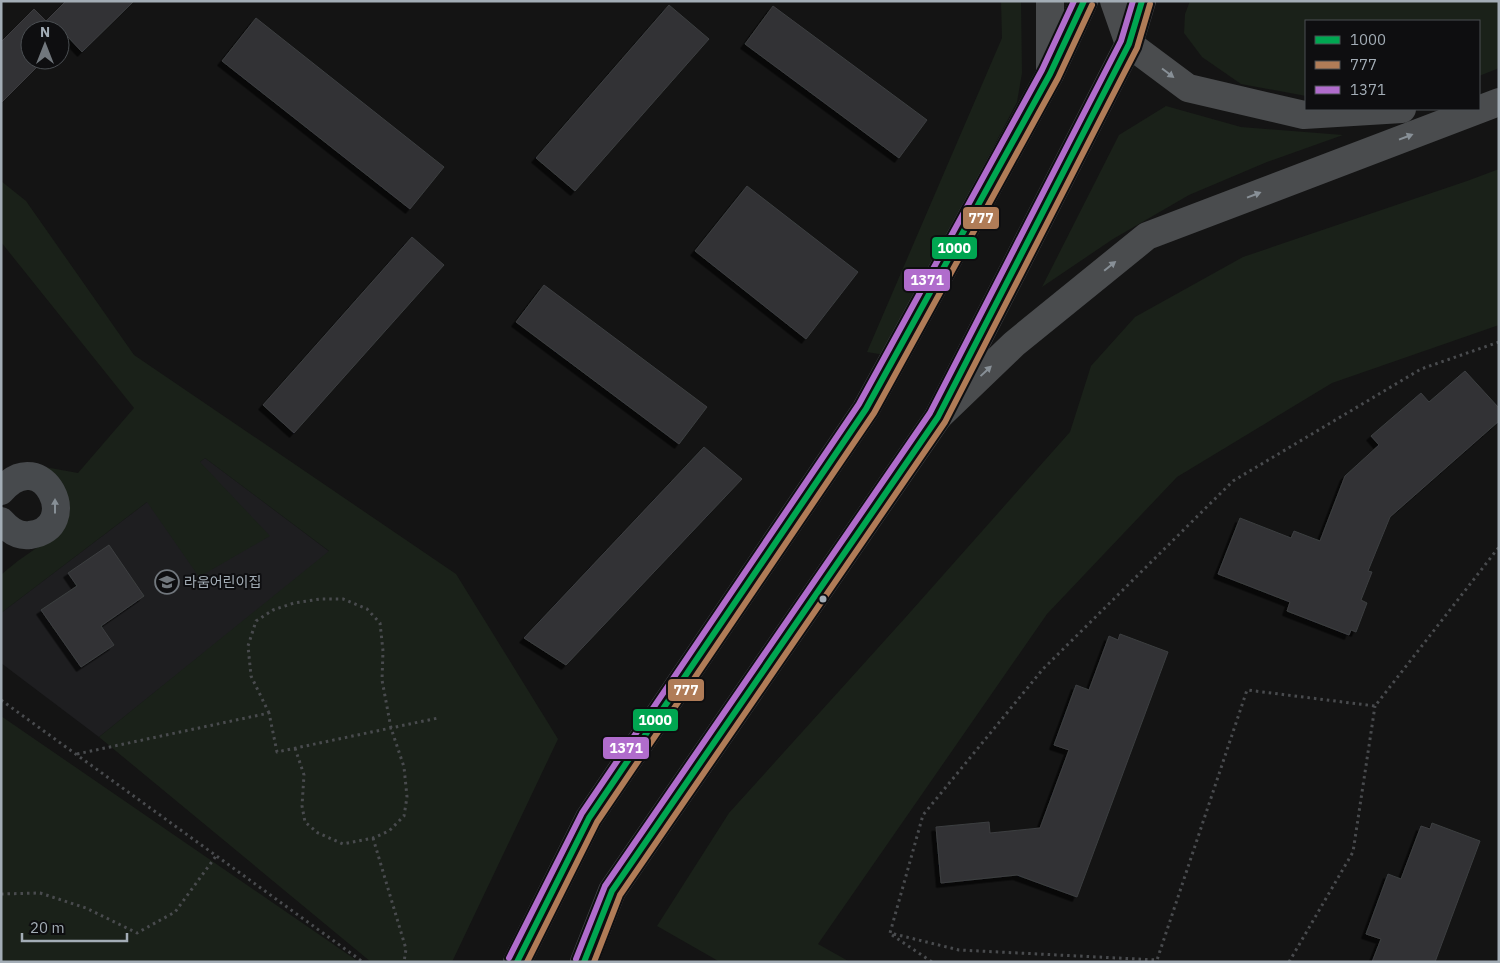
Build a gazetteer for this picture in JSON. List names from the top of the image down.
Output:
{
  "places": {
    "school or university": ["라움어린이집"]
  },
  "lines": ["transit line 1000", "transit line 1371", "transit line 777"],
  "legend": ["1000", "777", "1371"],
  "scale_bar": "20 m",
  "north": "top"
}
